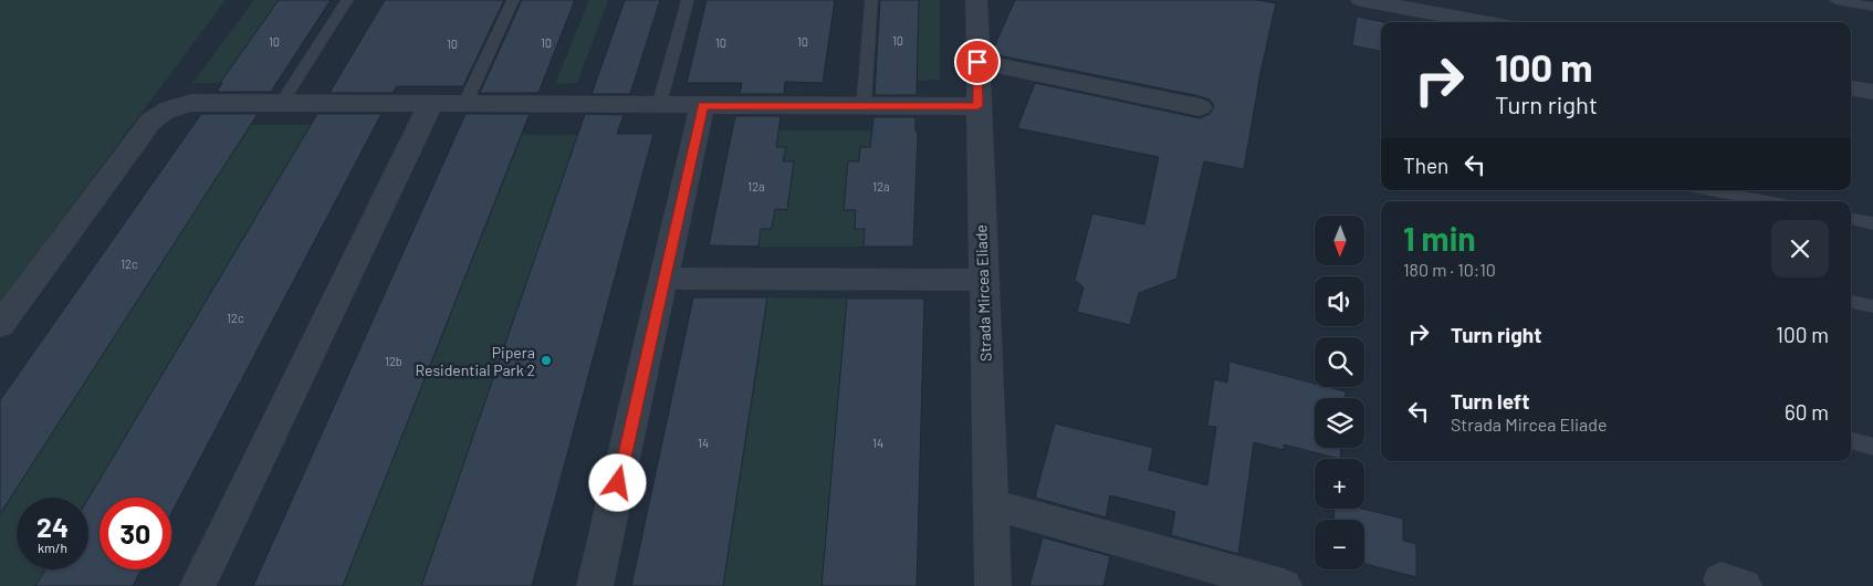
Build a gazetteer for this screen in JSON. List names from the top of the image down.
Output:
{
  "streets": {
    "street": ["Strada Mircea Eliade"]
  },
  "places": ["Pipera Residential Park 2"],
  "house_numbers": [
    "10",
    "10",
    "10",
    "10",
    "10",
    "10",
    "12a",
    "12a",
    "12c",
    "12c",
    "12b",
    "14",
    "14"
  ],
  "north": "bottom",
  "page": {
    "turn": ["100 m", "Turn right"],
    "then": "Then",
    "heading": ["1 min", "180 m · 10:10"],
    "map_buttons": ["+", "−"],
    "list": [
      {
        "name": "Turn right",
        "value": "100 m"
      },
      {
        "name": "Turn left",
        "note": "Strada Mircea Eliade",
        "value": "60 m"
      }
    ],
    "speed": "24 km/h",
    "limit": "30"
  }
}
